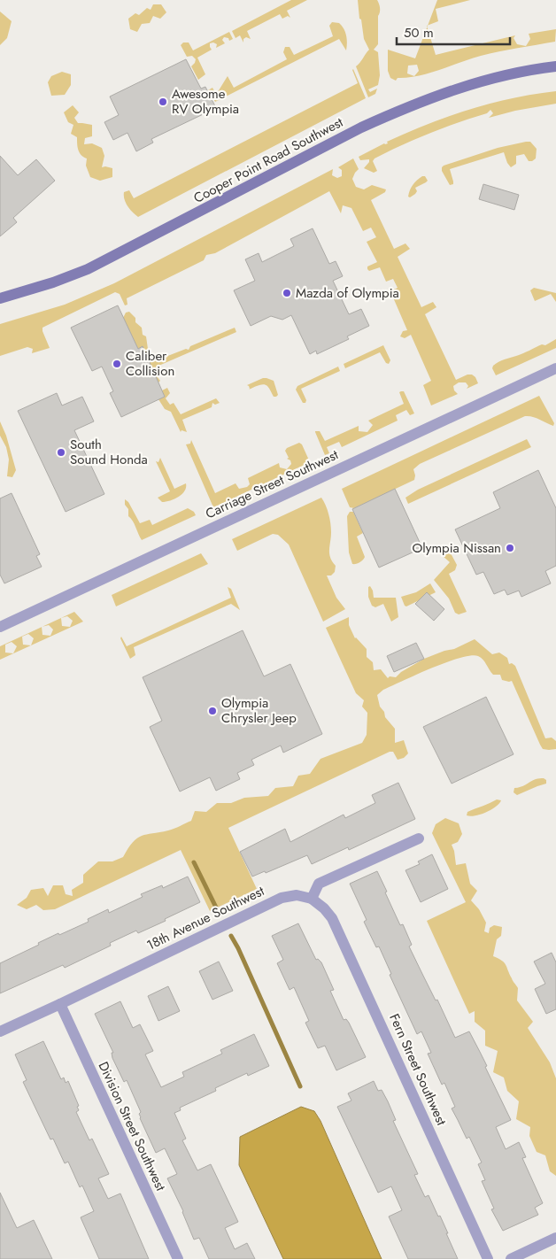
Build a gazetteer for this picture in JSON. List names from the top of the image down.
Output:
{
  "streets": {
    "main road": ["Cooper Point Road Southwest"],
    "street": [
      "Carriage Street Southwest",
      "18th Avenue Southwest",
      "Fern Street Southwest",
      "Division Street Southwest"
    ]
  },
  "crossings": [
    ["18th Avenue Southwest", "Fern Street Southwest"],
    ["18th Avenue Southwest", "Division Street Southwest"]
  ],
  "places": [
    "Awesome RV Olympia",
    "Mazda of Olympia",
    "Caliber Collision",
    "South Sound Honda",
    "Olympia Nissan",
    "Olympia Chrysler Jeep"
  ],
  "scale_bar": "50 m"
}
